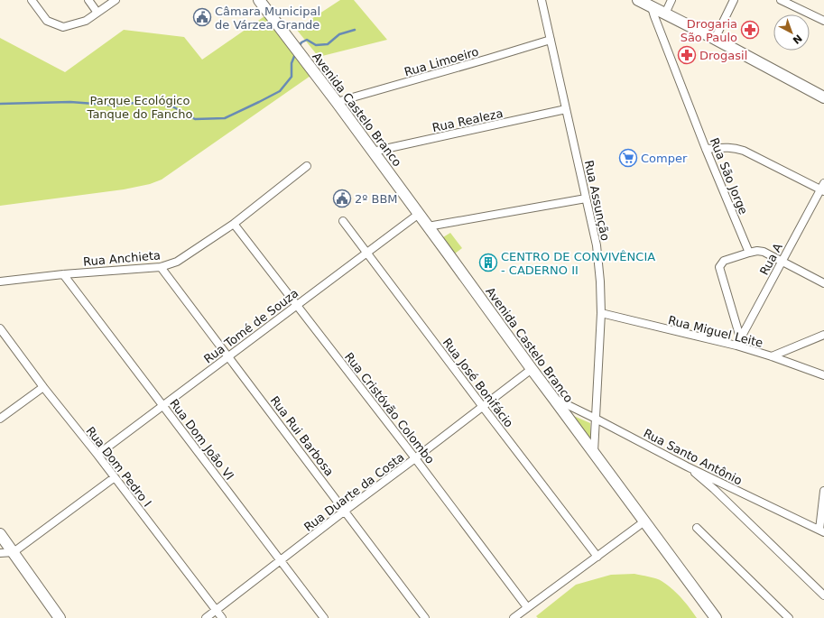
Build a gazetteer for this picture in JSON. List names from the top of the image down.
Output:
{
  "streets": {
    "street": [
      "Rua Limoeiro",
      "Avenida Castelo Branco",
      "Rua Realeza",
      "Rua São Jorge",
      "Rua Assunção",
      "Rua Anchieta",
      "Rua A",
      "Rua Tomé de Souza",
      "Rua Miguel Leite",
      "Rua José Bonifácio",
      "Rua Cristóvão Colombo",
      "Rua Rui Barbosa",
      "Rua Dom João VI",
      "Rua Santo Antônio",
      "Rua Dom Pedro I",
      "Rua Duarte da Costa"
    ]
  },
  "crossings": [
    ["Rua Limoeiro", "Avenida Castelo Branco"],
    ["Rua Limoeiro", "Rua Assunção"],
    ["Avenida Castelo Branco", "Rua Realeza"],
    ["Avenida Castelo Branco", "Rua Assunção"],
    ["Avenida Castelo Branco", "Rua Tomé de Souza"],
    ["Avenida Castelo Branco", "Rua Santo Antônio"],
    ["Avenida Castelo Branco", "Rua Duarte da Costa"],
    ["Rua Realeza", "Rua Assunção"],
    ["Rua Assunção", "Rua Miguel Leite"],
    ["Rua Assunção", "Rua Santo Antônio"],
    ["Rua Anchieta", "Rua Cristóvão Colombo"],
    ["Rua Anchieta", "Rua Rui Barbosa"],
    ["Rua Anchieta", "Rua Dom João VI"],
    ["Rua A", "Rua Miguel Leite"],
    ["Rua Tomé de Souza", "Rua José Bonifácio"],
    ["Rua Tomé de Souza", "Rua Cristóvão Colombo"],
    ["Rua Tomé de Souza", "Rua Rui Barbosa"],
    ["Rua Tomé de Souza", "Rua Dom João VI"],
    ["Rua Tomé de Souza", "Rua Dom Pedro I"],
    ["Rua José Bonifácio", "Rua Duarte da Costa"],
    ["Rua Cristóvão Colombo", "Rua Duarte da Costa"],
    ["Rua Rui Barbosa", "Rua Duarte da Costa"],
    ["Rua Dom João VI", "Rua Duarte da Costa"],
    ["Rua Dom Pedro I", "Rua Duarte da Costa"]
  ],
  "parks": ["Parque Ecológico Tanque do Fancho"],
  "places": {
    "public building": ["Câmara Municipal de Várzea Grande", "2º BBM"],
    "pharmacy": ["Drogaria São Paulo", "Drogasil"],
    "supermarket": ["Comper"],
    "building": ["CENTRO DE CONVIVÊNCIA - CADERNO II"]
  },
  "north": "bottom right"
}
